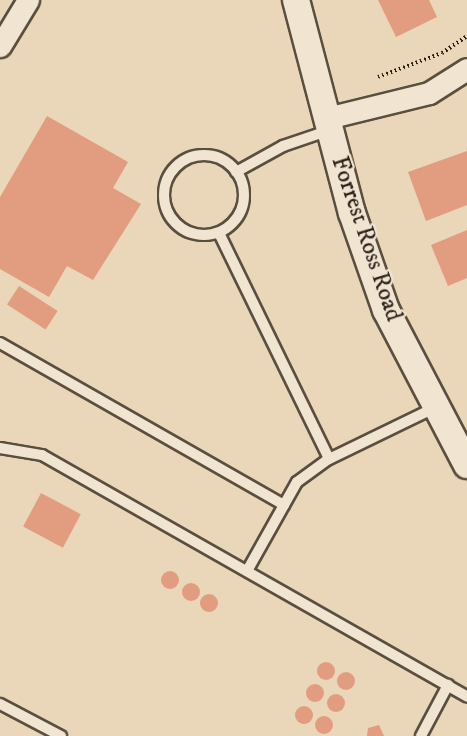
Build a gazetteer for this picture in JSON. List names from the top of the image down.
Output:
{
  "streets": {
    "street": ["Forrest Ross Road"]
  }
}
